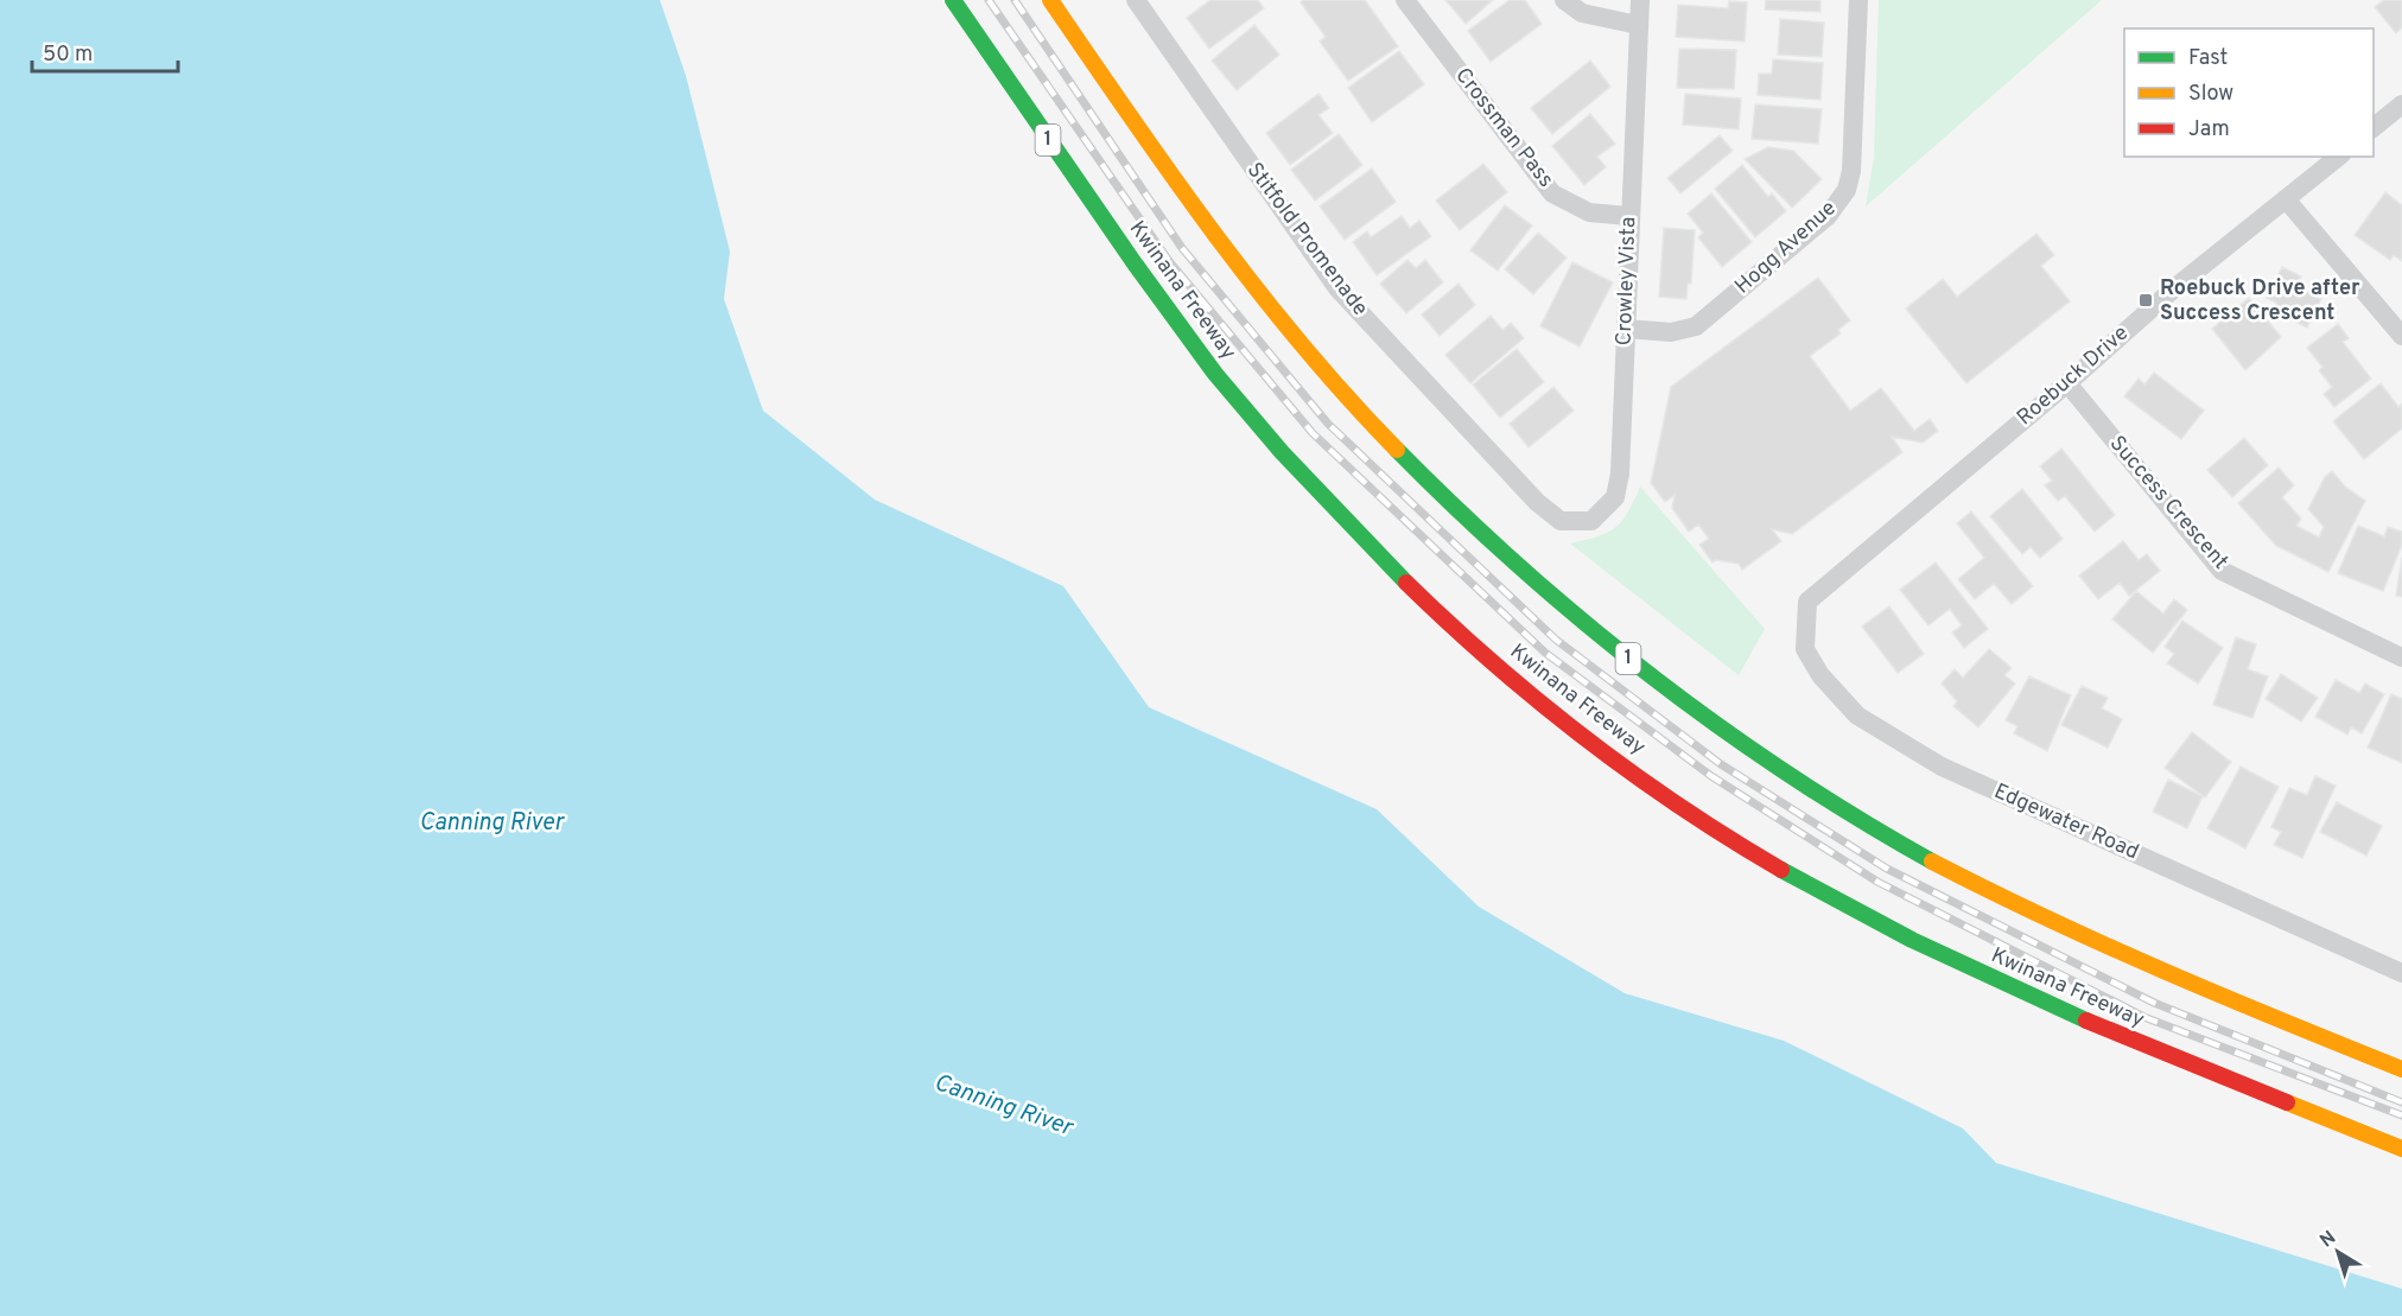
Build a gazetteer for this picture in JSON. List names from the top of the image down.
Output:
{
  "streets": {
    "highway": ["1", "Kwinana Freeway"],
    "street": [
      "Crossman Pass",
      "Stitfold Promenade",
      "Hogg Avenue",
      "Crowley Vista",
      "Roebuck Drive",
      "Success Crescent",
      "Edgewater Road"
    ]
  },
  "crossings": [
    ["Crossman Pass", "Crowley Vista"],
    ["Stitfold Promenade", "Crowley Vista"],
    ["Hogg Avenue", "Crowley Vista"],
    ["Roebuck Drive", "Success Crescent"],
    ["Roebuck Drive", "Edgewater Road"]
  ],
  "water": ["Canning River"],
  "places": {
    "transit": ["Roebuck Drive after Success Crescent"]
  },
  "legend": ["Fast", "Slow", "Jam"],
  "scale_bar": "50 m",
  "north": "top left"
}
